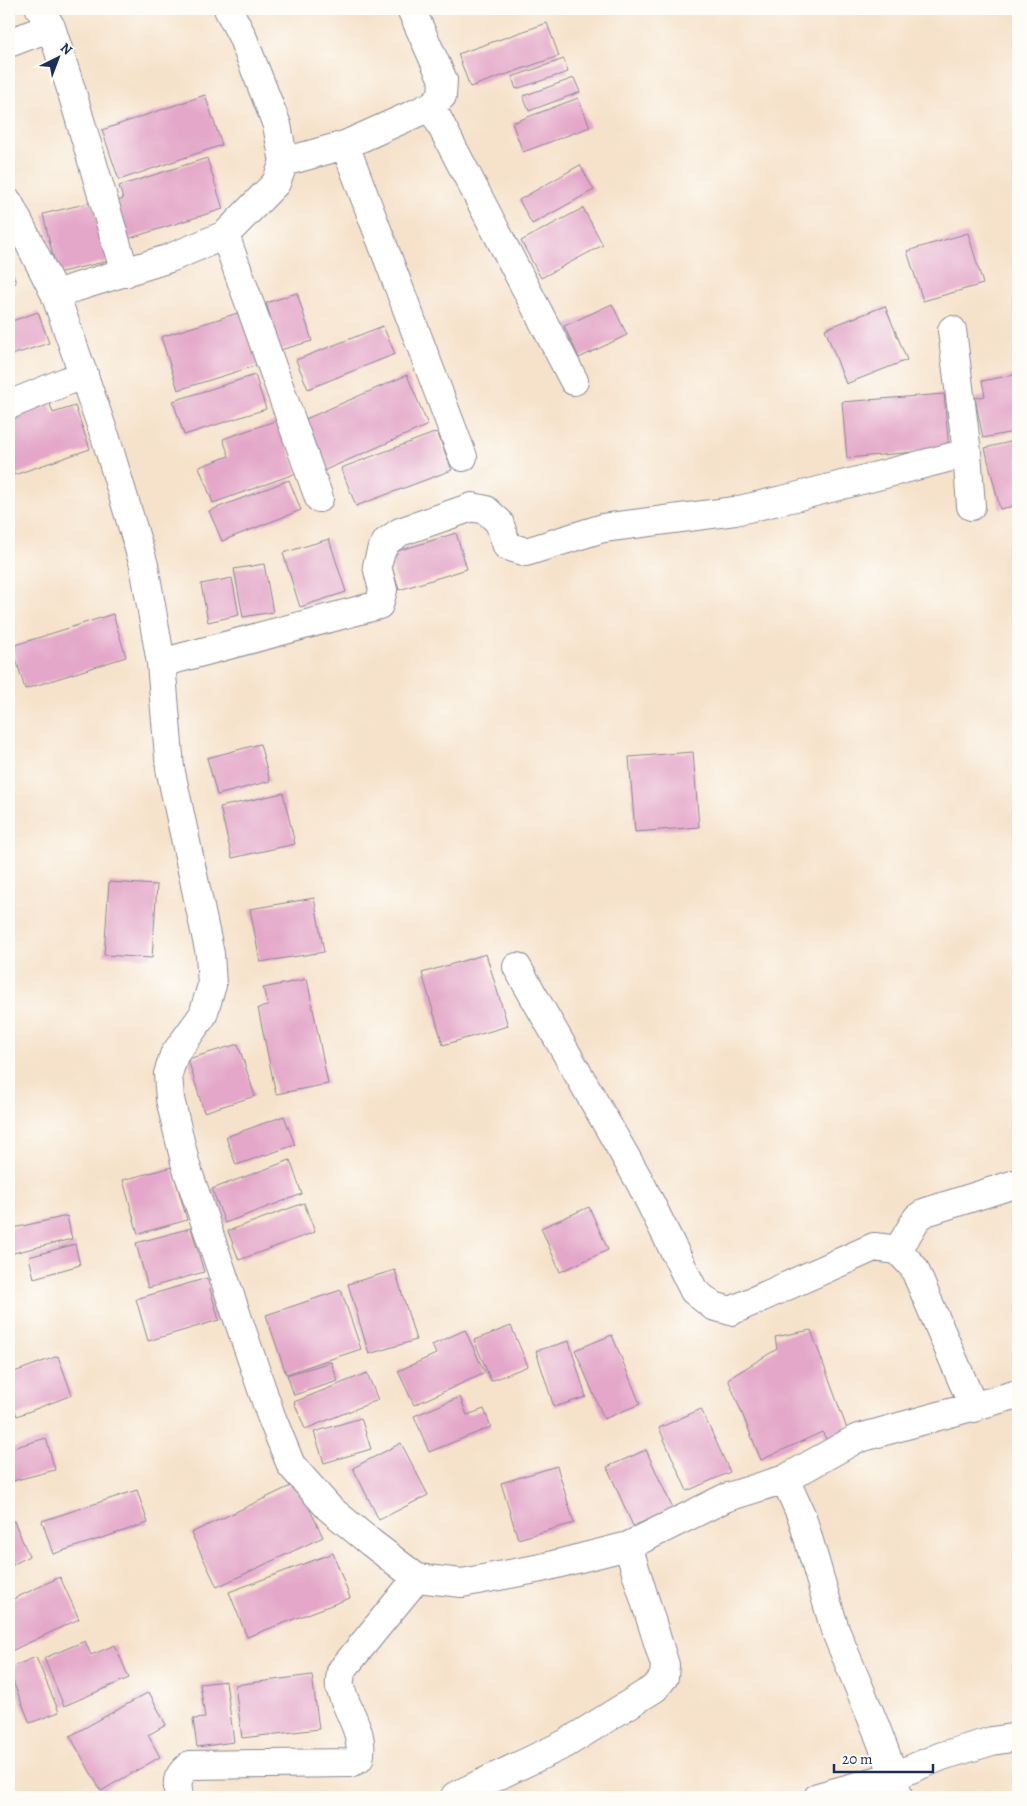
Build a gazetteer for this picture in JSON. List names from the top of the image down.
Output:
{
  "scale_bar": "20 m",
  "north": "top right"
}
